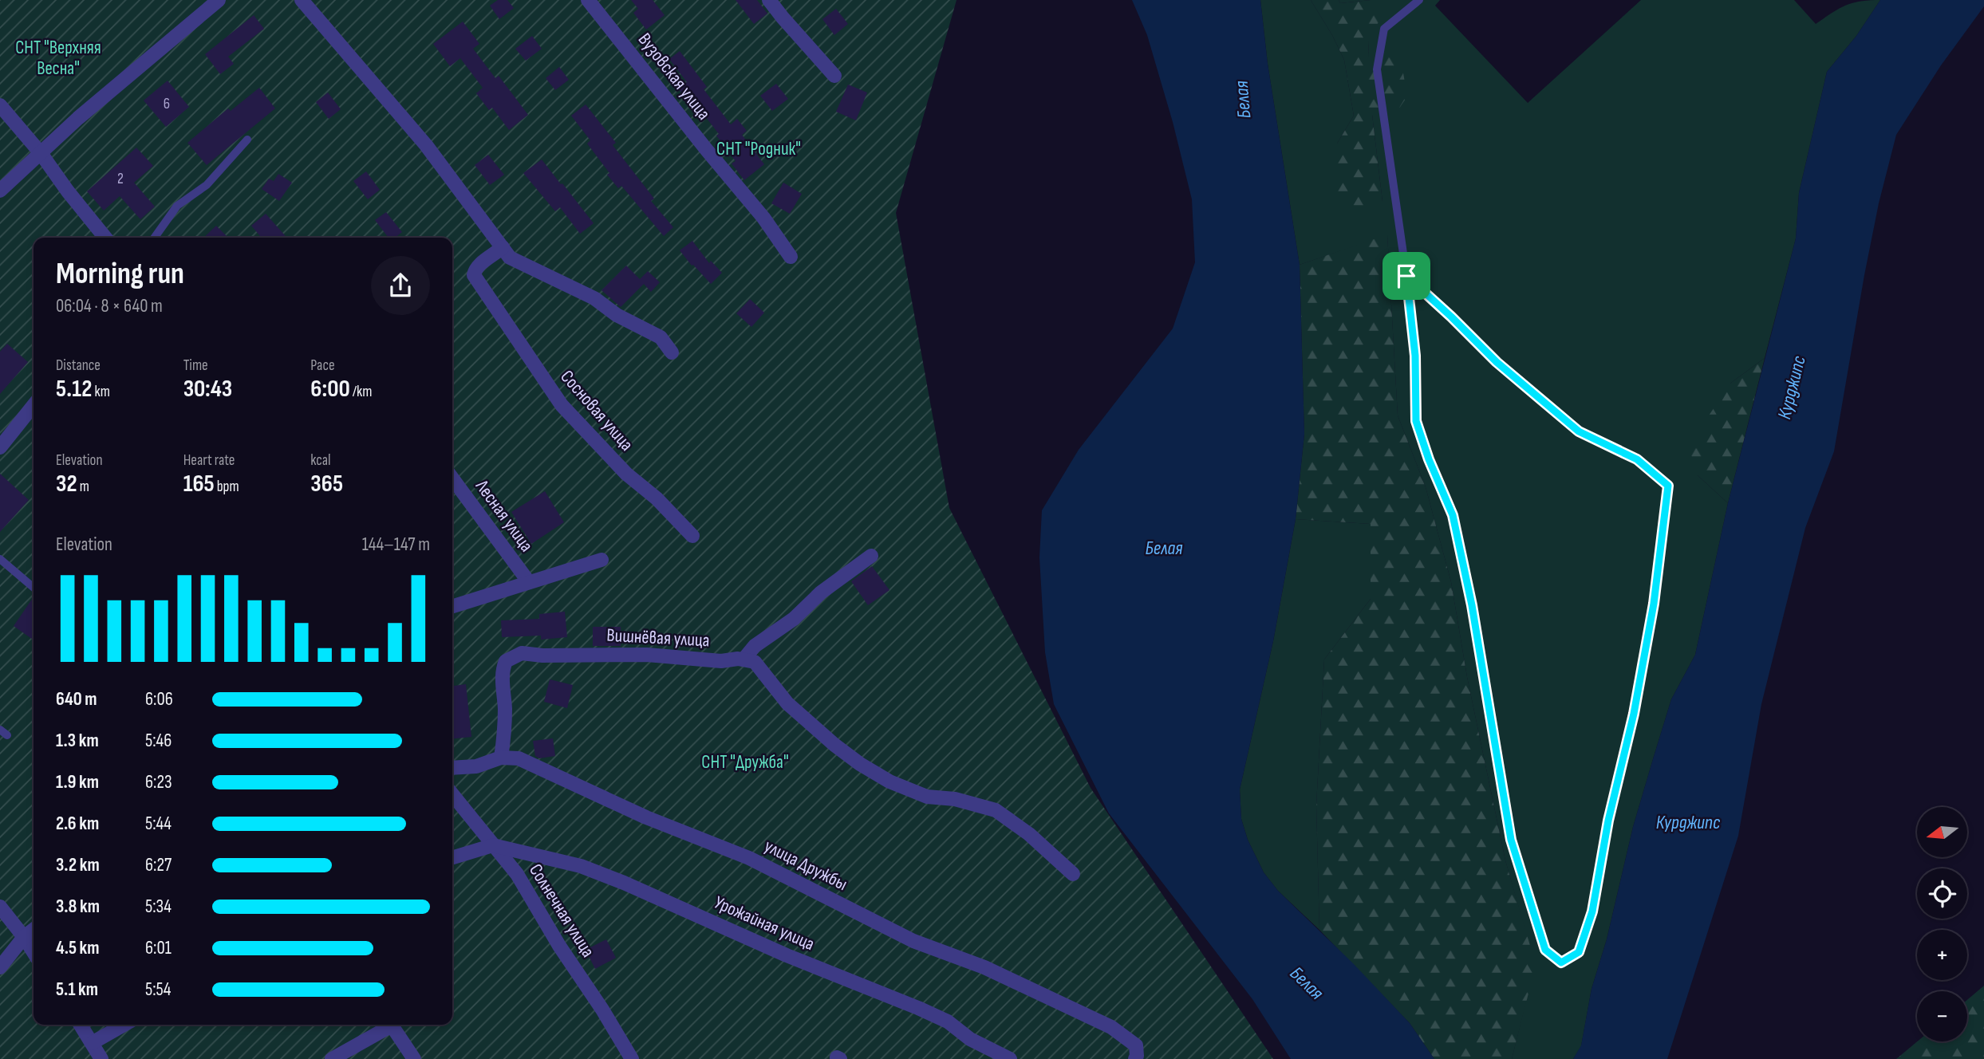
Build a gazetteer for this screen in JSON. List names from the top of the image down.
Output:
{
  "streets": {
    "street": [
      "Вузовская улица",
      "Сосновая улица",
      "Лесная улица",
      "Вишнёвая улица",
      "улица Дружбы",
      "Солнечная улица",
      "Урожайная улица"
    ]
  },
  "crossings": [
    ["Вишнёвая улица", "улица Дружбы"],
    ["Солнечная улица", "Урожайная улица"]
  ],
  "water": ["Белая", "Курджипс"],
  "parks": ["СНТ \"Верхняя Весна\"", "СНТ \"Родник\"", "СНТ \"Дружба\""],
  "house_numbers": ["6", "2"],
  "north": "left",
  "page": {
    "heading": ["Morning run", "06:04 · 8 × 640 m"],
    "stats": [
      ["Distance", "5.12 km"],
      ["Time", "30:43"],
      ["Pace", "6:00 /km"],
      ["Elevation", "32 m"],
      ["Heart rate", "165 bpm"],
      ["kcal", "365"]
    ],
    "chart": ["Elevation", "144–147 m"],
    "list": [
      {
        "name": "640 m",
        "note": "6:06"
      },
      {
        "name": "1.3 km",
        "note": "5:46"
      },
      {
        "name": "1.9 km",
        "note": "6:23"
      },
      {
        "name": "2.6 km",
        "note": "5:44"
      },
      {
        "name": "3.2 km",
        "note": "6:27"
      },
      {
        "name": "3.8 km",
        "note": "5:34"
      },
      {
        "name": "4.5 km",
        "note": "6:01"
      },
      {
        "name": "5.1 km",
        "note": "5:54"
      }
    ],
    "map_buttons": ["+", "−"]
  }
}
